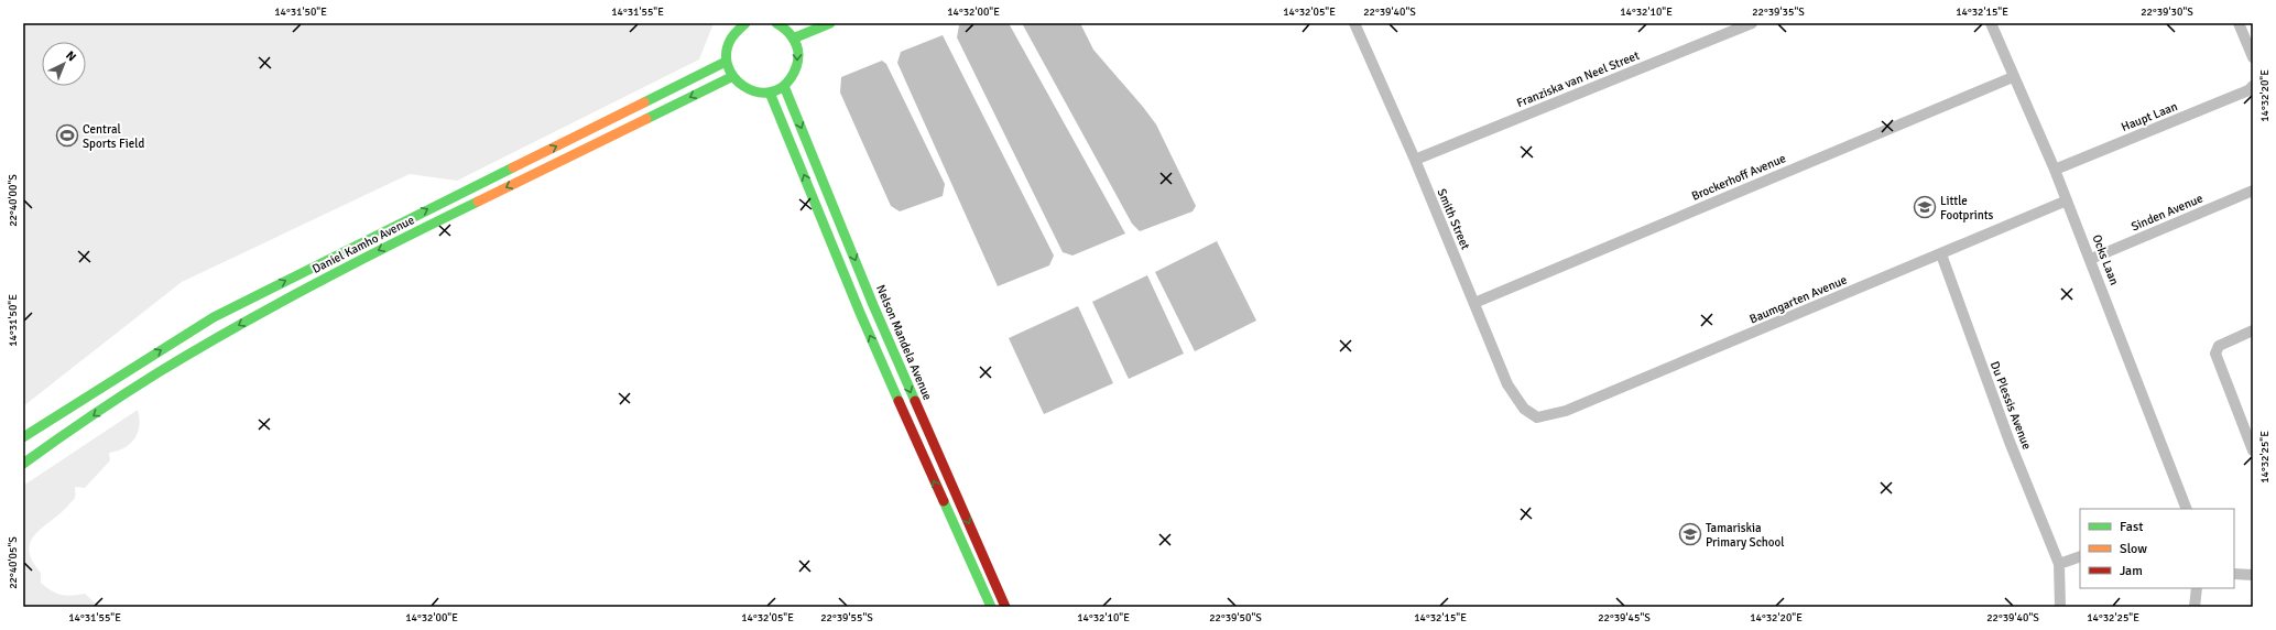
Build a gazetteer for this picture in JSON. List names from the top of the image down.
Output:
{
  "streets": {
    "main road": ["Daniel Kamho Avenue", "Nelson Mandela Avenue"],
    "street": [
      "Franziska van Neel Street",
      "Haupt Laan",
      "Brockerhoff Avenue",
      "Sinden Avenue",
      "Smith Street",
      "Ocks Laan",
      "Baumgarten Avenue",
      "Du Plessis Avenue"
    ]
  },
  "crossings": [
    ["Franziska van Neel Street", "Smith Street"],
    ["Haupt Laan", "Ocks Laan"],
    ["Brockerhoff Avenue", "Smith Street"],
    ["Brockerhoff Avenue", "Ocks Laan"],
    ["Sinden Avenue", "Ocks Laan"],
    ["Smith Street", "Baumgarten Avenue"],
    ["Ocks Laan", "Baumgarten Avenue"],
    ["Baumgarten Avenue", "Du Plessis Avenue"]
  ],
  "places": {
    "sports": ["Central Sports Field"],
    "school or university": ["Little Footprints", "Tamariskia Primary School"]
  },
  "legend": ["Fast", "Slow", "Jam"],
  "north": "top right",
  "coordinates": [
    "14°31'50\"E",
    "14°31'55\"E",
    "14°32'00\"E",
    "14°32'05\"E",
    "22°39'40\"S",
    "14°32'10\"E",
    "22°39'35\"S",
    "14°32'15\"E",
    "22°39'30\"S",
    "14°32'20\"E",
    "22°40'00\"S",
    "14°32'25\"E",
    "22°40'05\"S",
    "22°39'55\"S",
    "22°39'50\"S",
    "22°39'45\"S"
  ]
}
